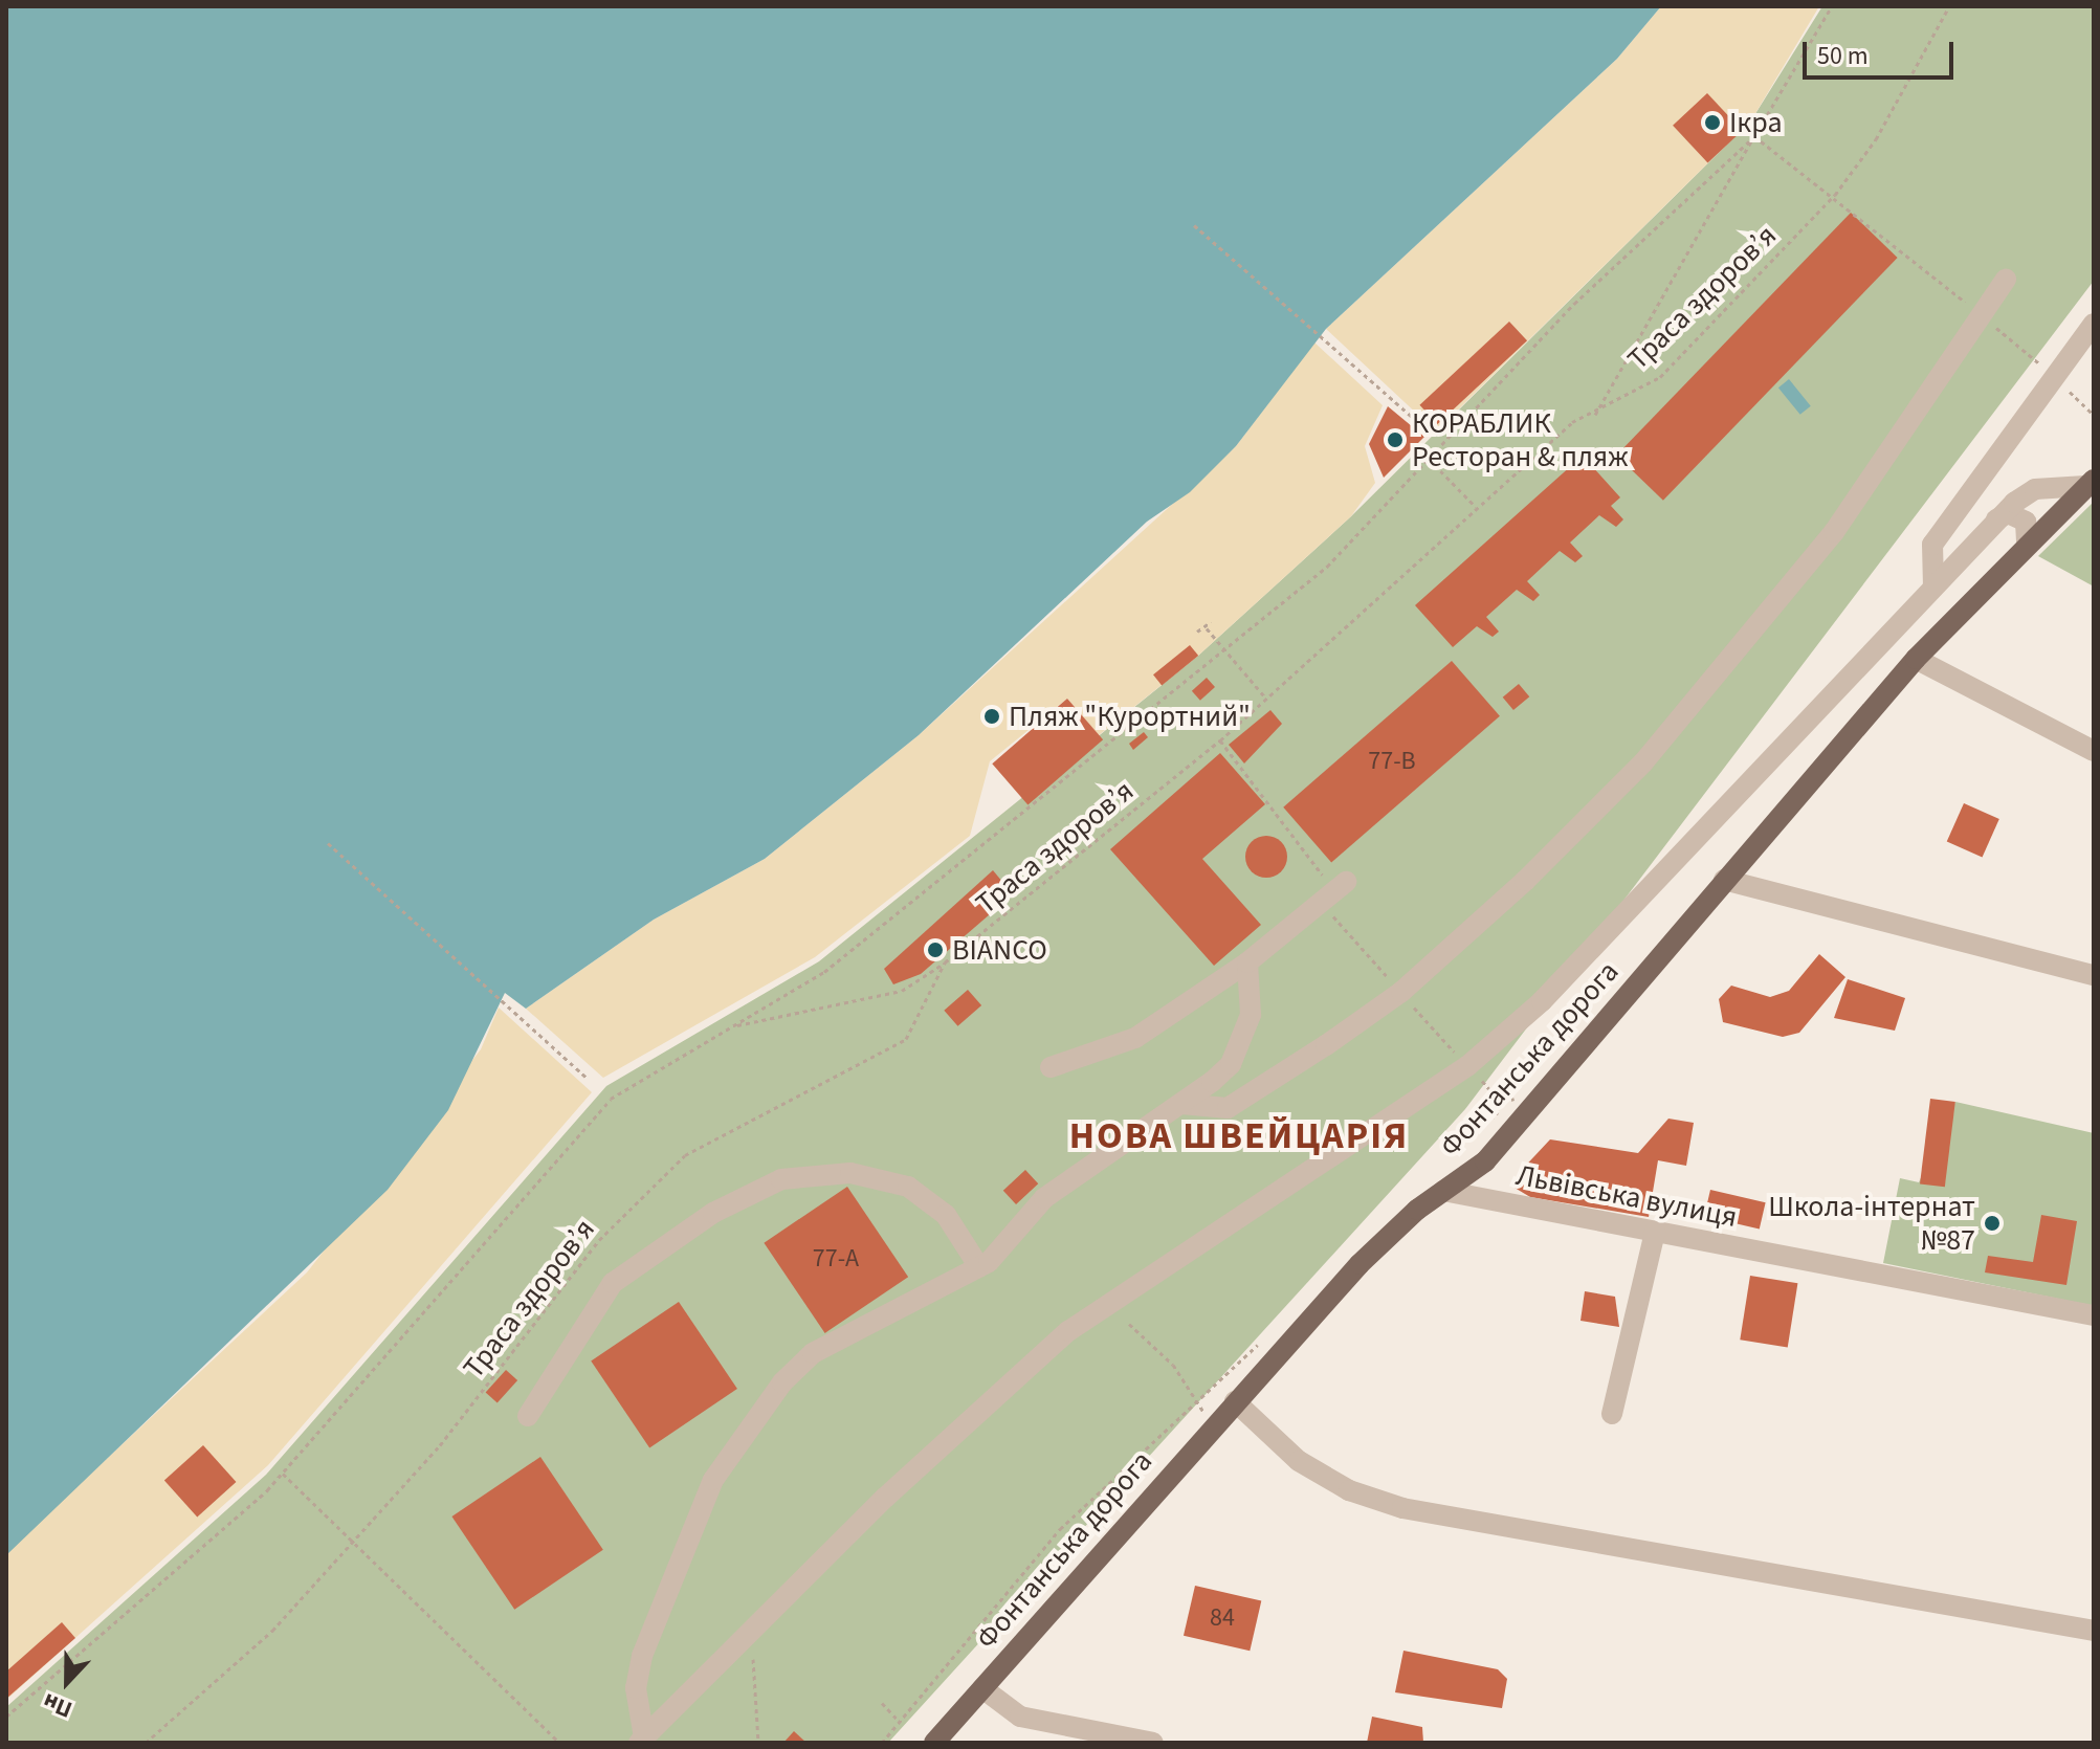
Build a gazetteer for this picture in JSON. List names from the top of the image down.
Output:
{
  "streets": {
    "main road": ["Фонтанська дорога"],
    "street": ["Львівська вулиця"],
    "path": ["Траса здоров’я"]
  },
  "crossings": [
    ["Фонтанська дорога", "Львівська вулиця"]
  ],
  "districts": ["НОВА ШВЕЙЦАРІЯ"],
  "places": [
    "Ікра",
    "КОРАБЛИК Ресторан & пляж",
    "Пляж \"Курортний\"",
    "BIANCO",
    "Школа-інтернат №87"
  ],
  "house_numbers": ["77-В", "77-А", "84"],
  "scale_bar": "50 m",
  "north": "bottom"
}
